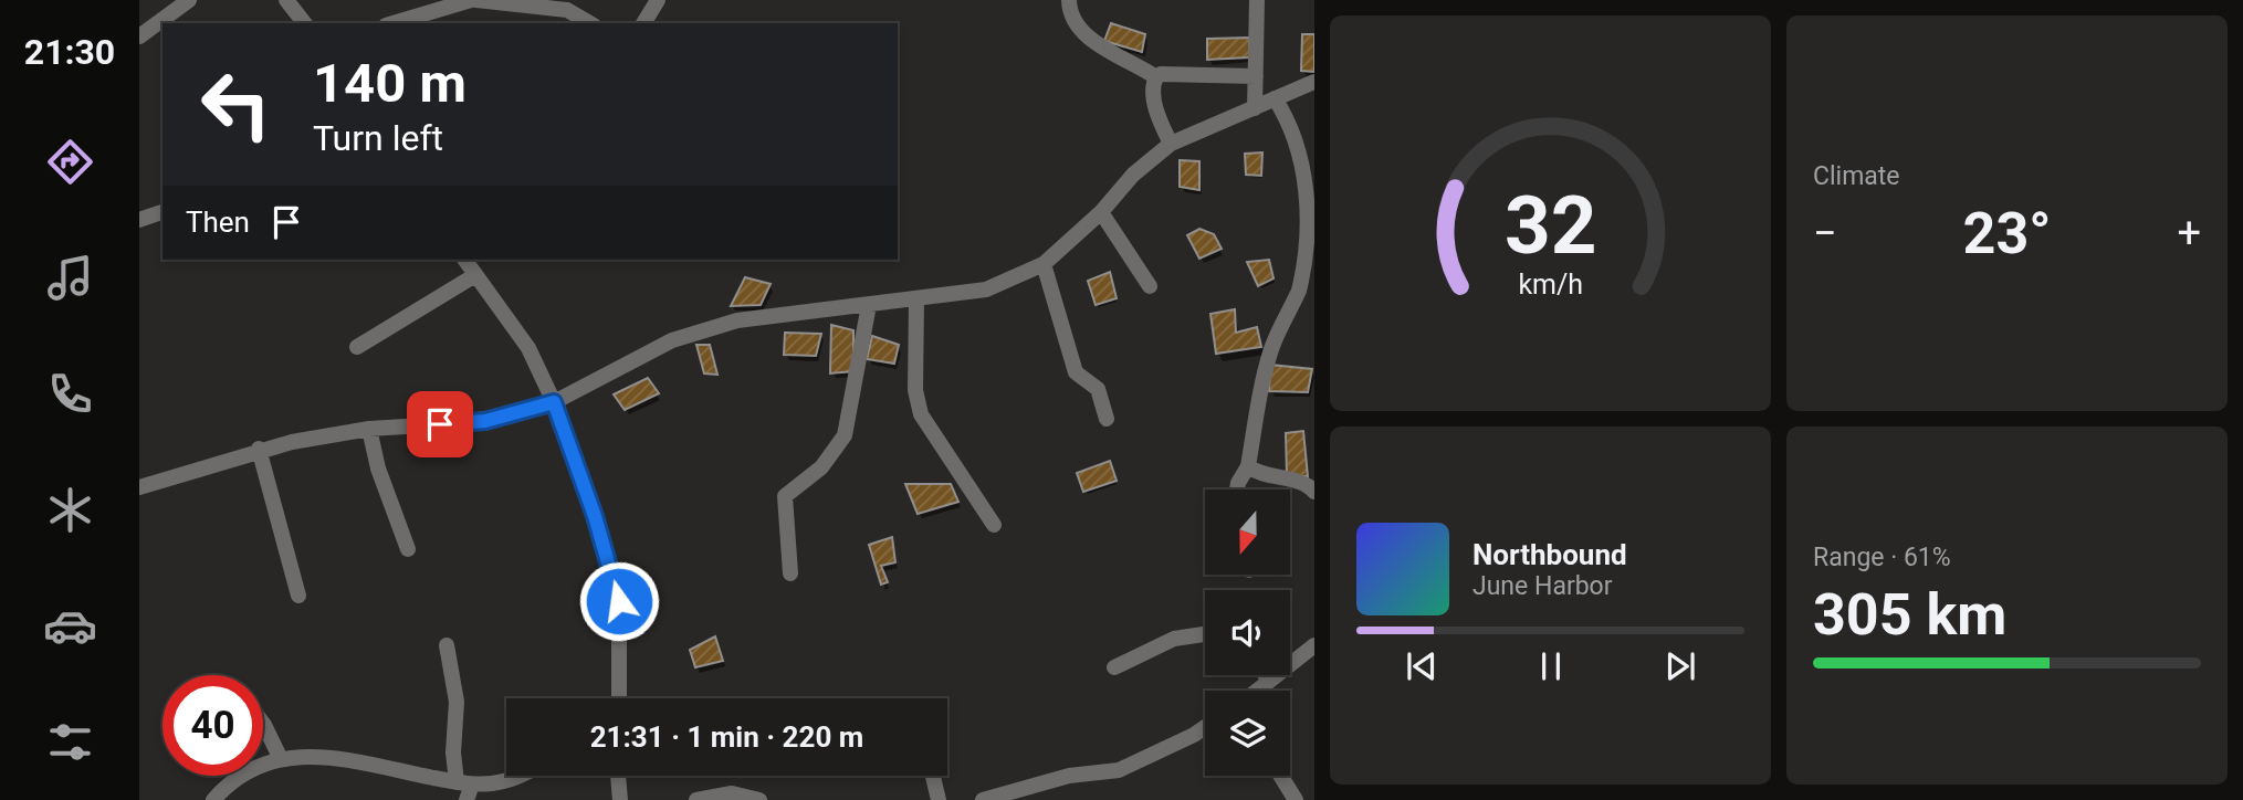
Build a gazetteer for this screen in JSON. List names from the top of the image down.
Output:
{
  "north": "bottom",
  "page": {
    "tabs": "21:30",
    "tile": [
      "Climate",
      ["Range · 61%", "305 km"]
    ],
    "turn": ["140 m", "Turn left"],
    "then": "Then",
    "heat": ["−", "23°", "+"],
    "song": ["Northbound", "June Harbor"],
    "limit": "40",
    "trip": "21:31 · 1 min · 220 m",
    "gauge": ["32", "km/h"]
  }
}
